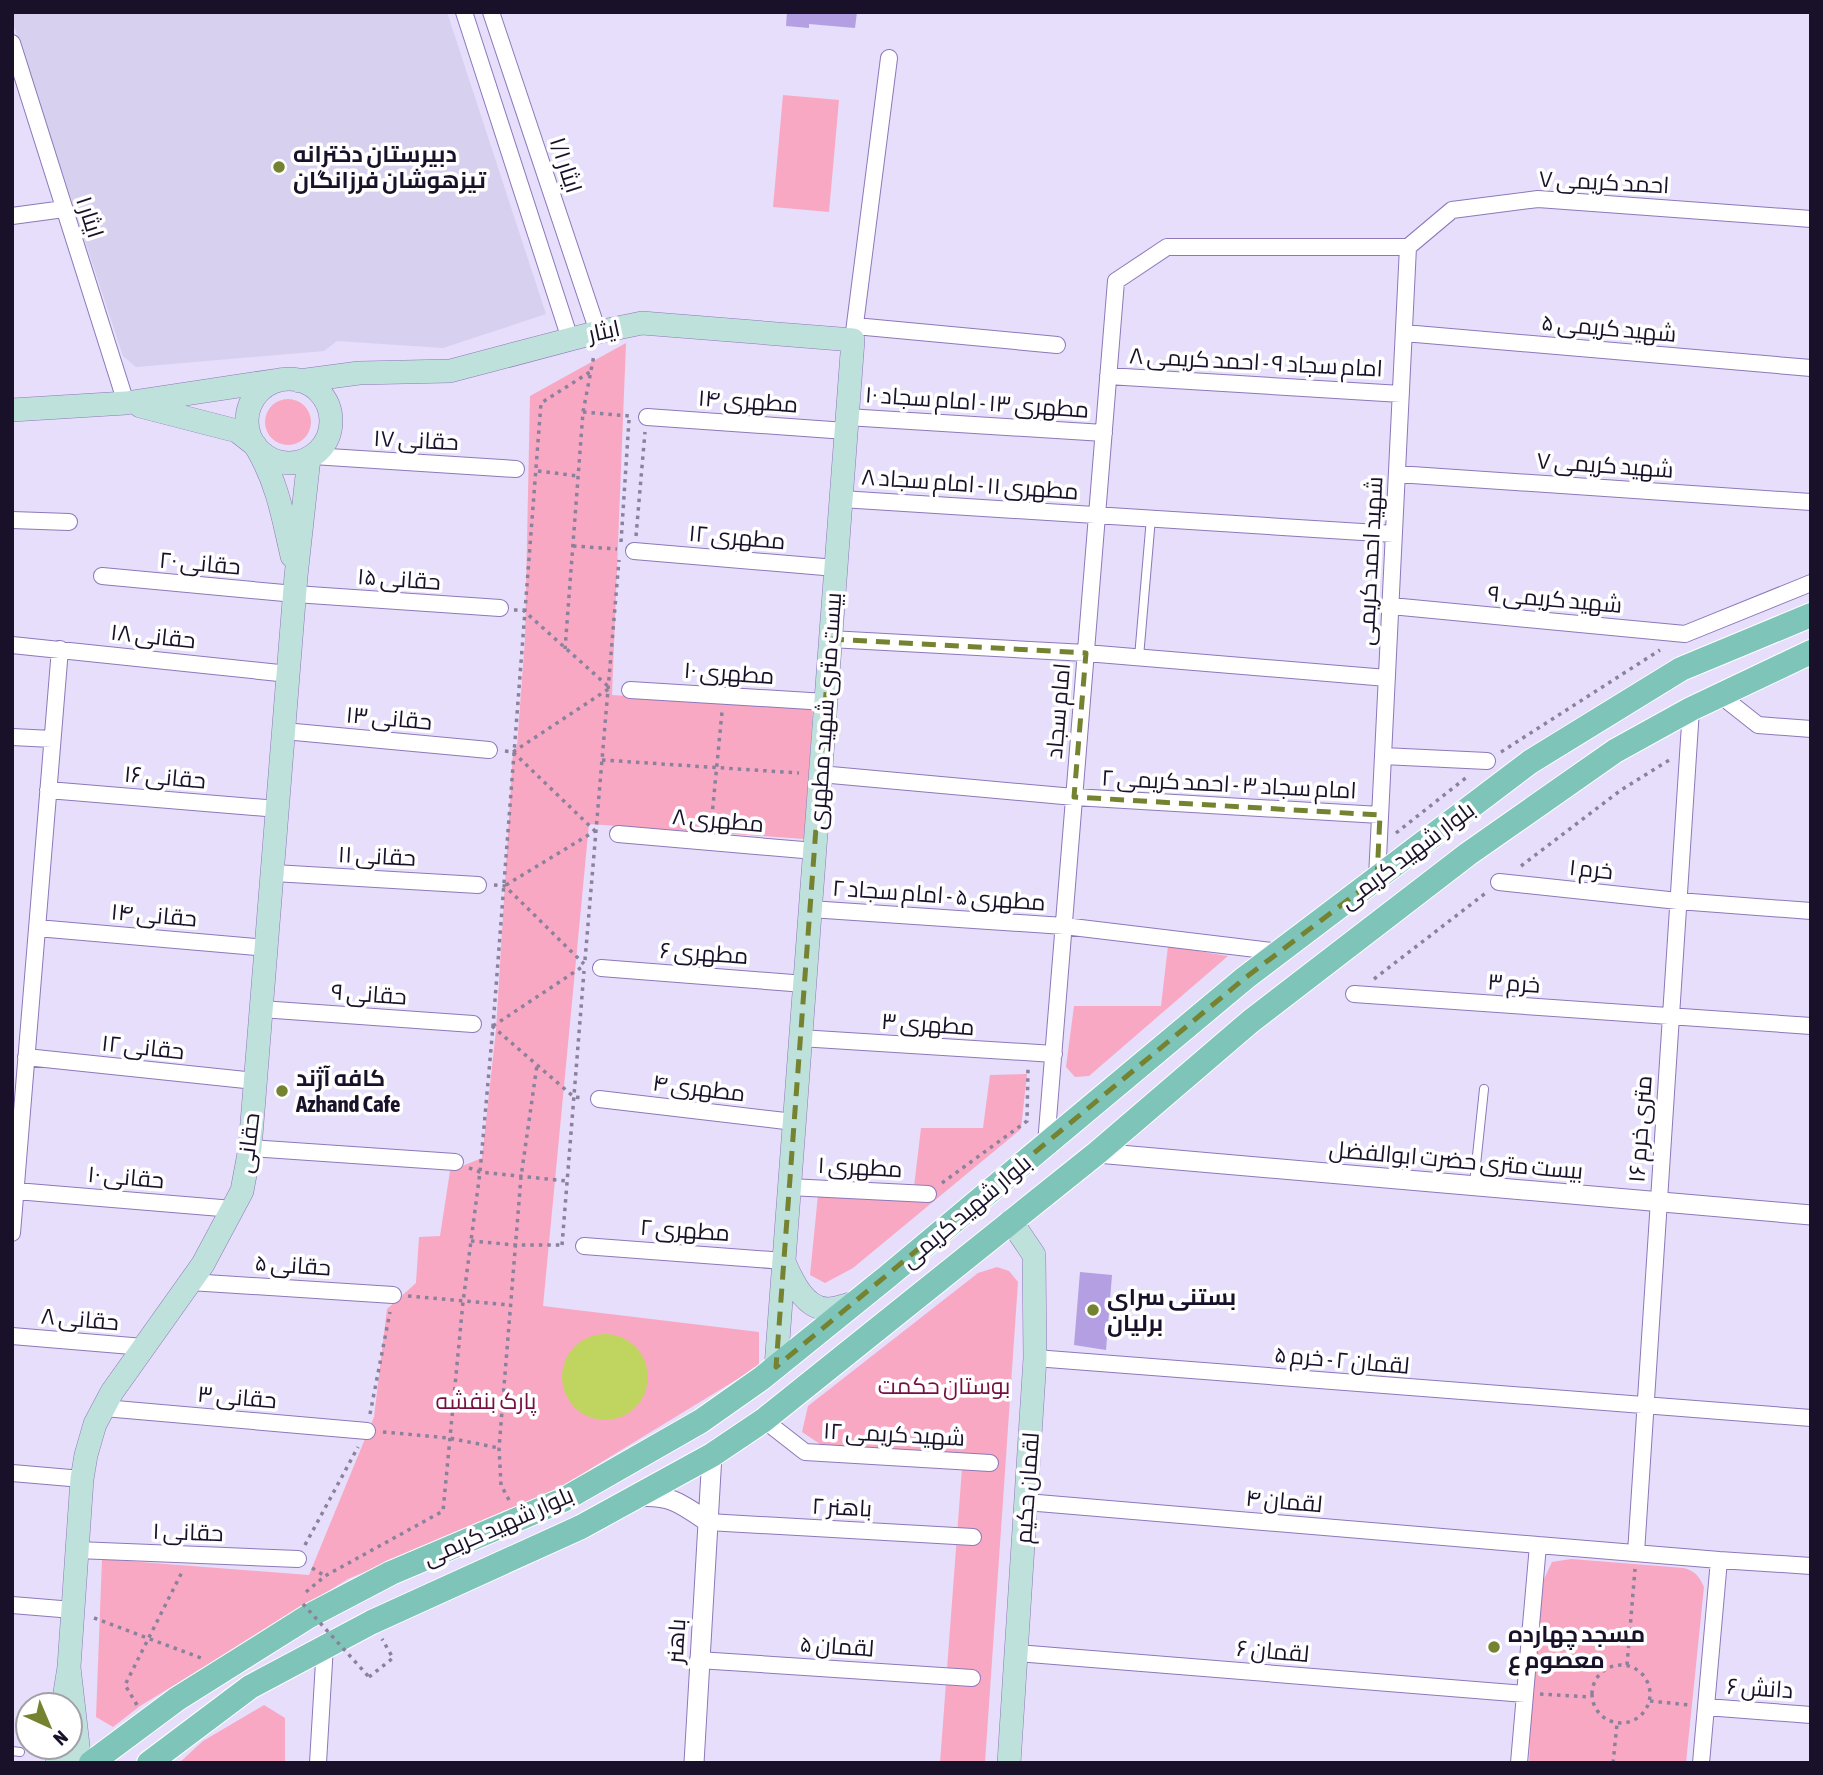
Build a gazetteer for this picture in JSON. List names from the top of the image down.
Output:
{
  "streets": {
    "main road": [
      "ایثار",
      "بیست متری شهید مطهری",
      "بلوار شهید کریمی",
      "حقانی",
      "لقمان حکیم"
    ],
    "street": [
      "ایثار ۱/۱",
      "احمد کریمی ۷",
      "ایثار ۱",
      "شهید کریمی ۵",
      "امام سجاد ۹ - احمد کریمی ۸",
      "مطهری ۱۴",
      "مطهری ۱۳ - امام سجاد ۱۰",
      "حقانی ۱۷",
      "شهید کریمی ۷",
      "مطهری ۱۱ - امام سجاد ۸",
      "مطهری ۱۲",
      "شهید احمد کریمی",
      "حقانی ۲۰",
      "حقانی ۱۵",
      "شهید کریمی ۹",
      "حقانی ۱۸",
      "مطهری ۱۰",
      "امام سجاد",
      "حقانی ۱۳",
      "حقانی ۱۶",
      "امام سجاد ۳ - احمد کریمی ۲",
      "مطهری ۸",
      "حقانی ۱۱",
      "خرم ۱",
      "مطهری ۵ - امام سجاد ۲",
      "حقانی ۱۴",
      "مطهری ۶",
      "خرم ۳",
      "حقانی ۹",
      "مطهری ۳",
      "حقانی ۱۲",
      "مطهری ۴",
      "۱۶ متری خرم",
      "بیست متری حضرت ابوالفضل",
      "مطهری ۱",
      "حقانی ۱۰",
      "مطهری ۲",
      "حقانی ۵",
      "حقانی ۸",
      "لقمان ۲ - خرم ۵",
      "حقانی ۳",
      "شهید کریمی ۱۲",
      "لقمان ۴",
      "باهنر ۲",
      "حقانی ۱",
      "باهنر",
      "لقمان ۵",
      "لقمان ۶",
      "دانش ۶"
    ]
  },
  "crossings": [
    ["ایثار ۱/۱", "ایثار"],
    ["احمد کریمی ۷", "شهید احمد کریمی"],
    ["احمد کریمی ۷", "امام سجاد"],
    ["شهید کریمی ۵", "شهید احمد کریمی"],
    ["ایثار", "حقانی ۱۷"],
    ["ایثار", "بیست متری شهید مطهری"],
    ["امام سجاد ۹ - احمد کریمی ۸", "شهید احمد کریمی"],
    ["امام سجاد ۹ - احمد کریمی ۸", "امام سجاد"],
    ["مطهری ۱۴", "مطهری ۱۳ - امام سجاد ۱۰"],
    ["مطهری ۱۴", "بیست متری شهید مطهری"],
    ["مطهری ۱۳ - امام سجاد ۱۰", "بیست متری شهید مطهری"],
    ["مطهری ۱۳ - امام سجاد ۱۰", "امام سجاد"],
    ["شهید کریمی ۷", "شهید احمد کریمی"],
    ["مطهری ۱۱ - امام سجاد ۸", "شهید احمد کریمی"],
    ["مطهری ۱۱ - امام سجاد ۸", "بیست متری شهید مطهری"],
    ["مطهری ۱۱ - امام سجاد ۸", "امام سجاد"],
    ["مطهری ۱۲", "بیست متری شهید مطهری"],
    ["شهید احمد کریمی", "شهید کریمی ۹"],
    ["شهید احمد کریمی", "امام سجاد"],
    ["شهید احمد کریمی", "امام سجاد ۳ - احمد کریمی ۲"],
    ["شهید احمد کریمی", "بلوار شهید کریمی"],
    ["حقانی ۲۰", "حقانی ۱۵"],
    ["حقانی ۲۰", "حقانی"],
    ["حقانی ۱۵", "حقانی"],
    ["حقانی ۱۸", "حقانی"],
    ["مطهری ۱۰", "بیست متری شهید مطهری"],
    ["بیست متری شهید مطهری", "امام سجاد ۳ - احمد کریمی ۲"],
    ["بیست متری شهید مطهری", "مطهری ۸"],
    ["بیست متری شهید مطهری", "بلوار شهید کریمی"],
    ["بیست متری شهید مطهری", "مطهری ۵ - امام سجاد ۲"],
    ["بیست متری شهید مطهری", "مطهری ۶"],
    ["بیست متری شهید مطهری", "مطهری ۳"],
    ["بیست متری شهید مطهری", "مطهری ۴"],
    ["بیست متری شهید مطهری", "مطهری ۱"],
    ["بیست متری شهید مطهری", "مطهری ۲"],
    ["امام سجاد", "امام سجاد ۳ - احمد کریمی ۲"],
    ["امام سجاد", "بلوار شهید کریمی"],
    ["امام سجاد", "مطهری ۵ - امام سجاد ۲"],
    ["امام سجاد", "مطهری ۳"],
    ["حقانی ۱۳", "حقانی"],
    ["حقانی ۱۶", "حقانی"],
    ["بلوار شهید کریمی", "مطهری ۵ - امام سجاد ۲"],
    ["بلوار شهید کریمی", "۱۶ متری خرم"],
    ["بلوار شهید کریمی", "بیست متری حضرت ابوالفضل"],
    ["بلوار شهید کریمی", "شهید کریمی ۱۲"],
    ["بلوار شهید کریمی", "لقمان حکیم"],
    ["بلوار شهید کریمی", "باهنر"],
    ["حقانی ۱۱", "حقانی"],
    ["خرم ۱", "۱۶ متری خرم"],
    ["حقانی ۱۴", "حقانی"],
    ["خرم ۳", "۱۶ متری خرم"],
    ["حقانی ۹", "حقانی"],
    ["حقانی ۱۲", "حقانی"],
    ["۱۶ متری خرم", "بیست متری حضرت ابوالفضل"],
    ["۱۶ متری خرم", "لقمان ۲ - خرم ۵"],
    ["۱۶ متری خرم", "لقمان ۴"],
    ["حقانی", "حقانی ۱۰"],
    ["حقانی", "حقانی ۵"],
    ["حقانی", "حقانی ۸"],
    ["حقانی", "حقانی ۳"],
    ["حقانی", "حقانی ۱"],
    ["لقمان ۲ - خرم ۵", "لقمان حکیم"],
    ["لقمان حکیم", "لقمان ۴"],
    ["لقمان حکیم", "لقمان ۶"],
    ["باهنر ۲", "باهنر"],
    ["باهنر", "لقمان ۵"]
  ],
  "parks": ["بوستان حکمت", "پارک بنفشه"],
  "places": [
    "دبیرستان دخترانه تیزهوشان فرزانگان",
    "کافه آژند Azhand Cafe",
    "بستنی سرای برلیان",
    "مسجد چهارده معصوم ع"
  ],
  "north": "bottom right"
}
